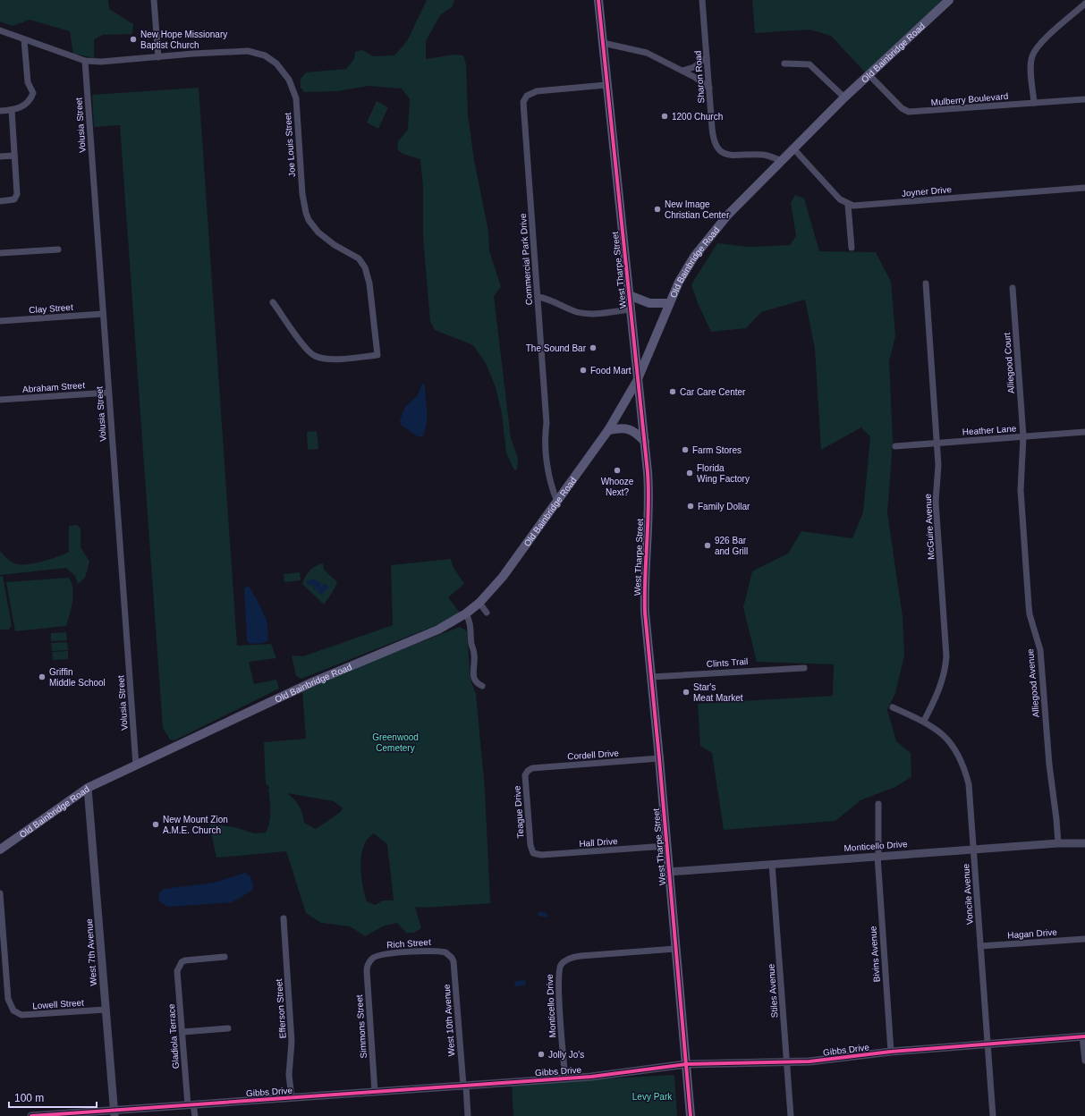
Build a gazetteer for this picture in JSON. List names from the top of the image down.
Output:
{
  "streets": {
    "main road": ["Old Bainbridge Road", "West Tharpe Street"],
    "street": [
      "Sharon Road",
      "Mulberry Boulevard",
      "Volusia Street",
      "Joe Louis Street",
      "Joyner Drive",
      "Commercial Park Drive",
      "Clay Street",
      "Alliegood Court",
      "Abraham Street",
      "Heather Lane",
      "McGuire Avenue",
      "Clints Trail",
      "Alliegood Avenue",
      "Cordell Drive",
      "Teague Drive",
      "Hall Drive",
      "Monticello Drive",
      "Voncile Avenue",
      "Hagan Drive",
      "Rich Street",
      "West 7th Avenue",
      "Bivins Avenue",
      "Stiles Avenue",
      "Lowell Street",
      "Efferson Street",
      "West 10th Avenue",
      "Simmons Street",
      "Gladiola Terrace",
      "Gibbs Drive"
    ]
  },
  "crossings": [
    ["Old Bainbridge Road", "Sharon Road"],
    ["Old Bainbridge Road", "Mulberry Boulevard"],
    ["Old Bainbridge Road", "Volusia Street"],
    ["Old Bainbridge Road", "Commercial Park Drive"],
    ["Old Bainbridge Road", "West Tharpe Street"],
    ["Old Bainbridge Road", "West 7th Avenue"],
    ["Volusia Street", "Joe Louis Street"],
    ["Volusia Street", "Clay Street"],
    ["Volusia Street", "Abraham Street"],
    ["Commercial Park Drive", "West Tharpe Street"],
    ["West Tharpe Street", "Clints Trail"],
    ["West Tharpe Street", "Cordell Drive"],
    ["West Tharpe Street", "Hall Drive"],
    ["West Tharpe Street", "Monticello Drive"],
    ["West Tharpe Street", "Gibbs Drive"],
    ["Alliegood Court", "Heather Lane"],
    ["Alliegood Court", "Alliegood Avenue"],
    ["Heather Lane", "McGuire Avenue"],
    ["Heather Lane", "Alliegood Avenue"],
    ["McGuire Avenue", "Voncile Avenue"],
    ["Alliegood Avenue", "Monticello Drive"],
    ["Cordell Drive", "Teague Drive"],
    ["Teague Drive", "Hall Drive"],
    ["Monticello Drive", "Voncile Avenue"],
    ["Monticello Drive", "Bivins Avenue"],
    ["Monticello Drive", "Stiles Avenue"],
    ["Monticello Drive", "Gibbs Drive"],
    ["Voncile Avenue", "Hagan Drive"],
    ["Voncile Avenue", "Gibbs Drive"],
    ["Rich Street", "West 10th Avenue"],
    ["Rich Street", "Simmons Street"],
    ["West 7th Avenue", "Lowell Street"],
    ["West 7th Avenue", "Gibbs Drive"],
    ["Bivins Avenue", "Gibbs Drive"],
    ["Stiles Avenue", "Gibbs Drive"],
    ["Efferson Street", "Gibbs Drive"],
    ["West 10th Avenue", "Gibbs Drive"],
    ["Simmons Street", "Gibbs Drive"],
    ["Gladiola Terrace", "Gibbs Drive"]
  ],
  "parks": ["Greenwood Cemetery", "Levy Park"],
  "places": [
    "New Hope Missionary Baptist Church",
    "1200 Church",
    "New Image Christian Center",
    "The Sound Bar",
    "Food Mart",
    "Car Care Center",
    "Farm Stores",
    "Whooze Next?",
    "Florida Wing Factory",
    "Family Dollar",
    "926 Bar and Grill",
    "Griffin Middle School",
    "Star's Meat Market",
    "New Mount Zion A.M.E. Church",
    "Jolly Jo's"
  ],
  "scale_bar": "100 m"
}
